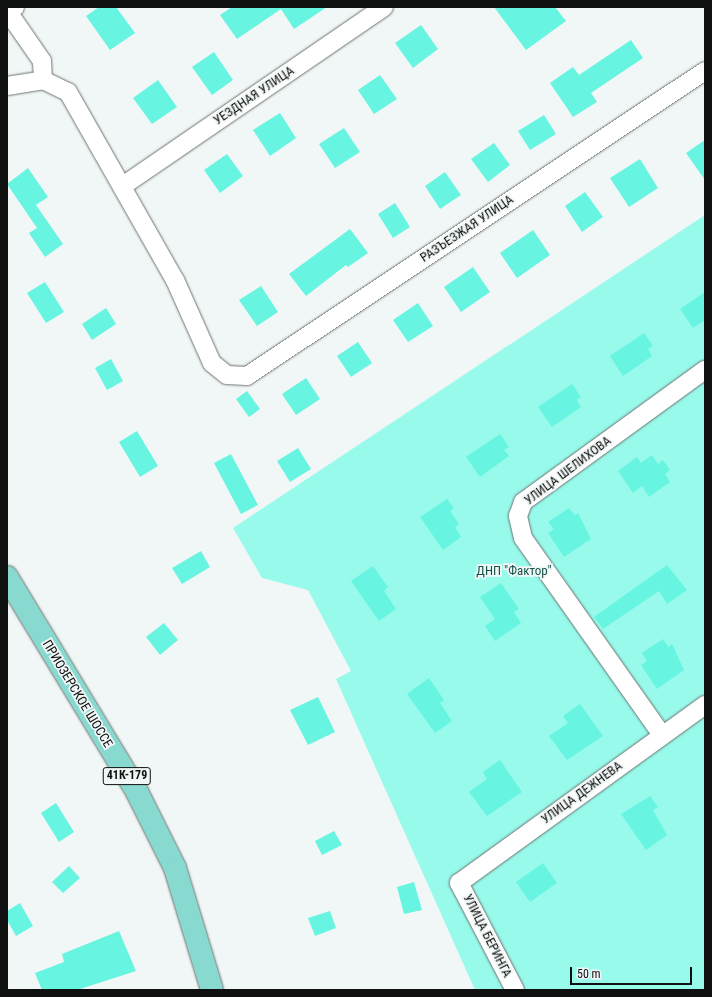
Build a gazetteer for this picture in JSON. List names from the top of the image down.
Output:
{
  "streets": {
    "main road": ["ПРИОЗЕРСКОЕ ШОССЕ", "41К-179"],
    "street": [
      "УЕЗДНАЯ УЛИЦА",
      "РАЗЪЕЗЖАЯ УЛИЦА",
      "УЛИЦА ШЕЛИХОВА",
      "УЛИЦА ДЕЖНЕВА",
      "УЛИЦА БЕРИНГА"
    ]
  },
  "crossings": [
    ["УЕЗДНАЯ УЛИЦА", "РАЗЪЕЗЖАЯ УЛИЦА"],
    ["УЛИЦА ШЕЛИХОВА", "УЛИЦА ДЕЖНЕВА"],
    ["УЛИЦА ДЕЖНЕВА", "УЛИЦА БЕРИНГА"]
  ],
  "parks": ["ДНП \"Фактор\""],
  "scale_bar": "50 m"
}
